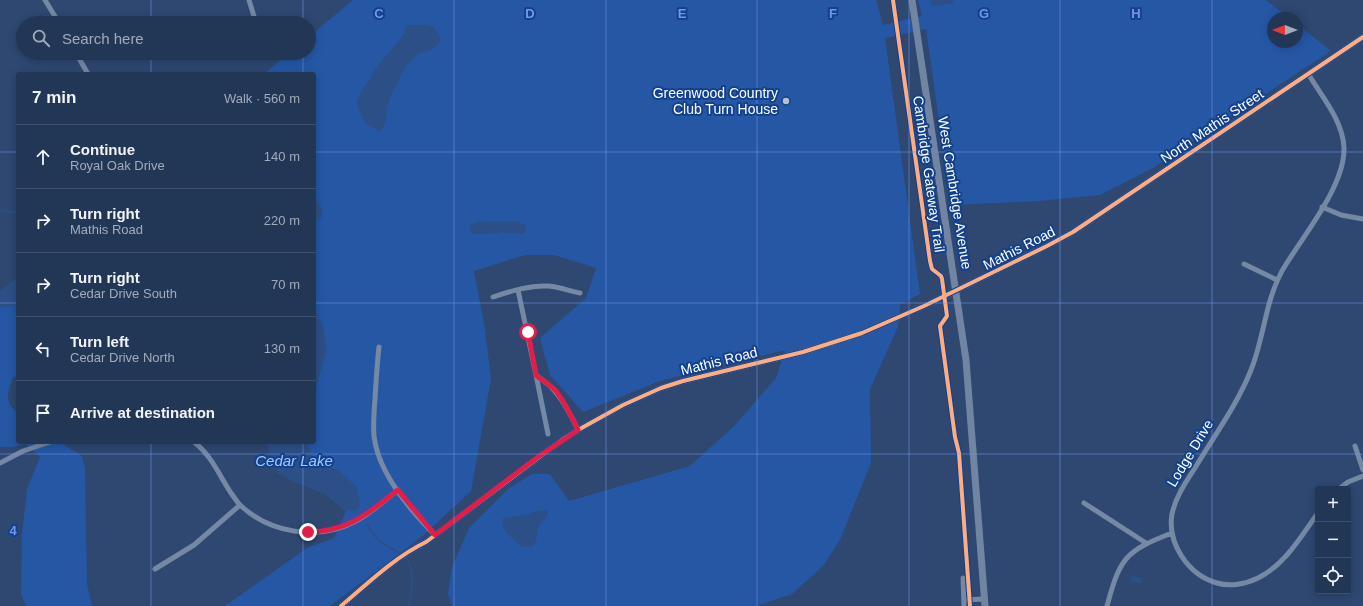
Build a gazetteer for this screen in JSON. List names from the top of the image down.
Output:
{
  "streets": {
    "main road": ["West Cambridge Avenue"],
    "street": ["North Mathis Street", "Mathis Road", "Lodge Drive"],
    "cycle path": ["Cambridge Gateway Trail"]
  },
  "crossings": [
    ["North Mathis Street", "Mathis Road"],
    ["North Mathis Street", "Lodge Drive"],
    ["West Cambridge Avenue", "Mathis Road"]
  ],
  "water": ["Cedar Lake"],
  "places": ["Greenwood Country Club Turn House"],
  "north": "left",
  "page": {
    "search": "Search here",
    "heading": ["7 min", "Walk · 560 m"],
    "list": [
      ["Continue", "Royal Oak Drive", "140 m"],
      ["Turn right", "Mathis Road", "220 m"],
      ["Turn right", "Cedar Drive South", "70 m"],
      ["Turn left", "Cedar Drive North", "130 m"],
      "Arrive at destination"
    ],
    "map_buttons": ["+", "−"]
  },
  "grid": {
    "columns": [
      "C",
      "D",
      "E",
      "F",
      "G",
      "H"
    ],
    "rows": ["4"]
  }
}
